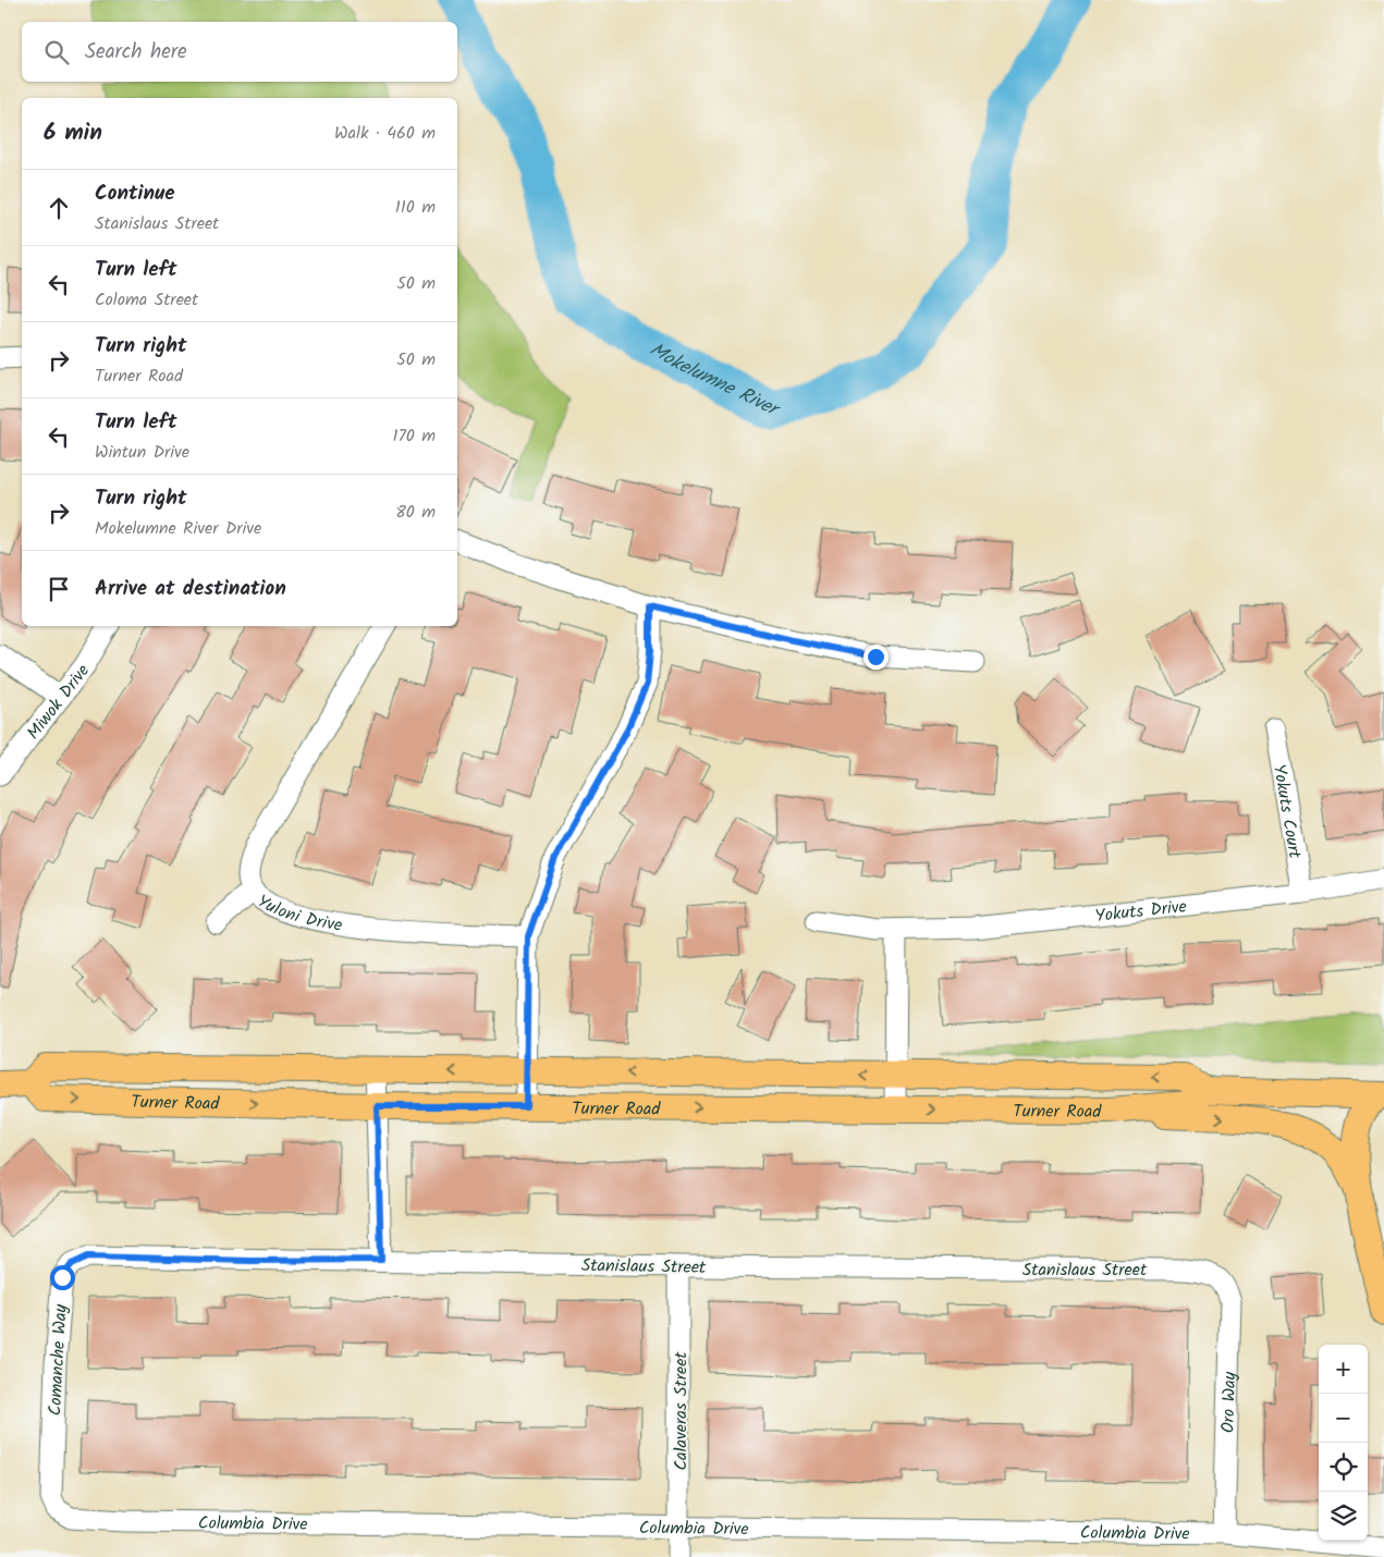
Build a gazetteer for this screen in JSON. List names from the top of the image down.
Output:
{
  "streets": {
    "main road": ["Turner Road"],
    "street": [
      "Miwok Drive",
      "Yokuts Court",
      "Yuloni Drive",
      "Yokuts Drive",
      "Stanislaus Street",
      "Comanche Way",
      "Oro Way",
      "Calaveras Street",
      "Columbia Drive"
    ]
  },
  "crossings": [
    ["Yokuts Court", "Yokuts Drive"],
    ["Stanislaus Street", "Comanche Way"],
    ["Stanislaus Street", "Oro Way"],
    ["Stanislaus Street", "Calaveras Street"],
    ["Comanche Way", "Columbia Drive"],
    ["Oro Way", "Columbia Drive"],
    ["Calaveras Street", "Columbia Drive"]
  ],
  "water": ["Mokelumne River"],
  "page": {
    "search": "Search here",
    "heading": ["6 min", "Walk · 460 m"],
    "list": [
      ["Continue", "Stanislaus Street", "110 m"],
      ["Turn left", "Coloma Street", "50 m"],
      ["Turn right", "Turner Road", "50 m"],
      ["Turn left", "Wintun Drive", "170 m"],
      ["Turn right", "Mokelumne River Drive", "80 m"],
      "Arrive at destination"
    ],
    "map_buttons": ["+", "−"]
  }
}
